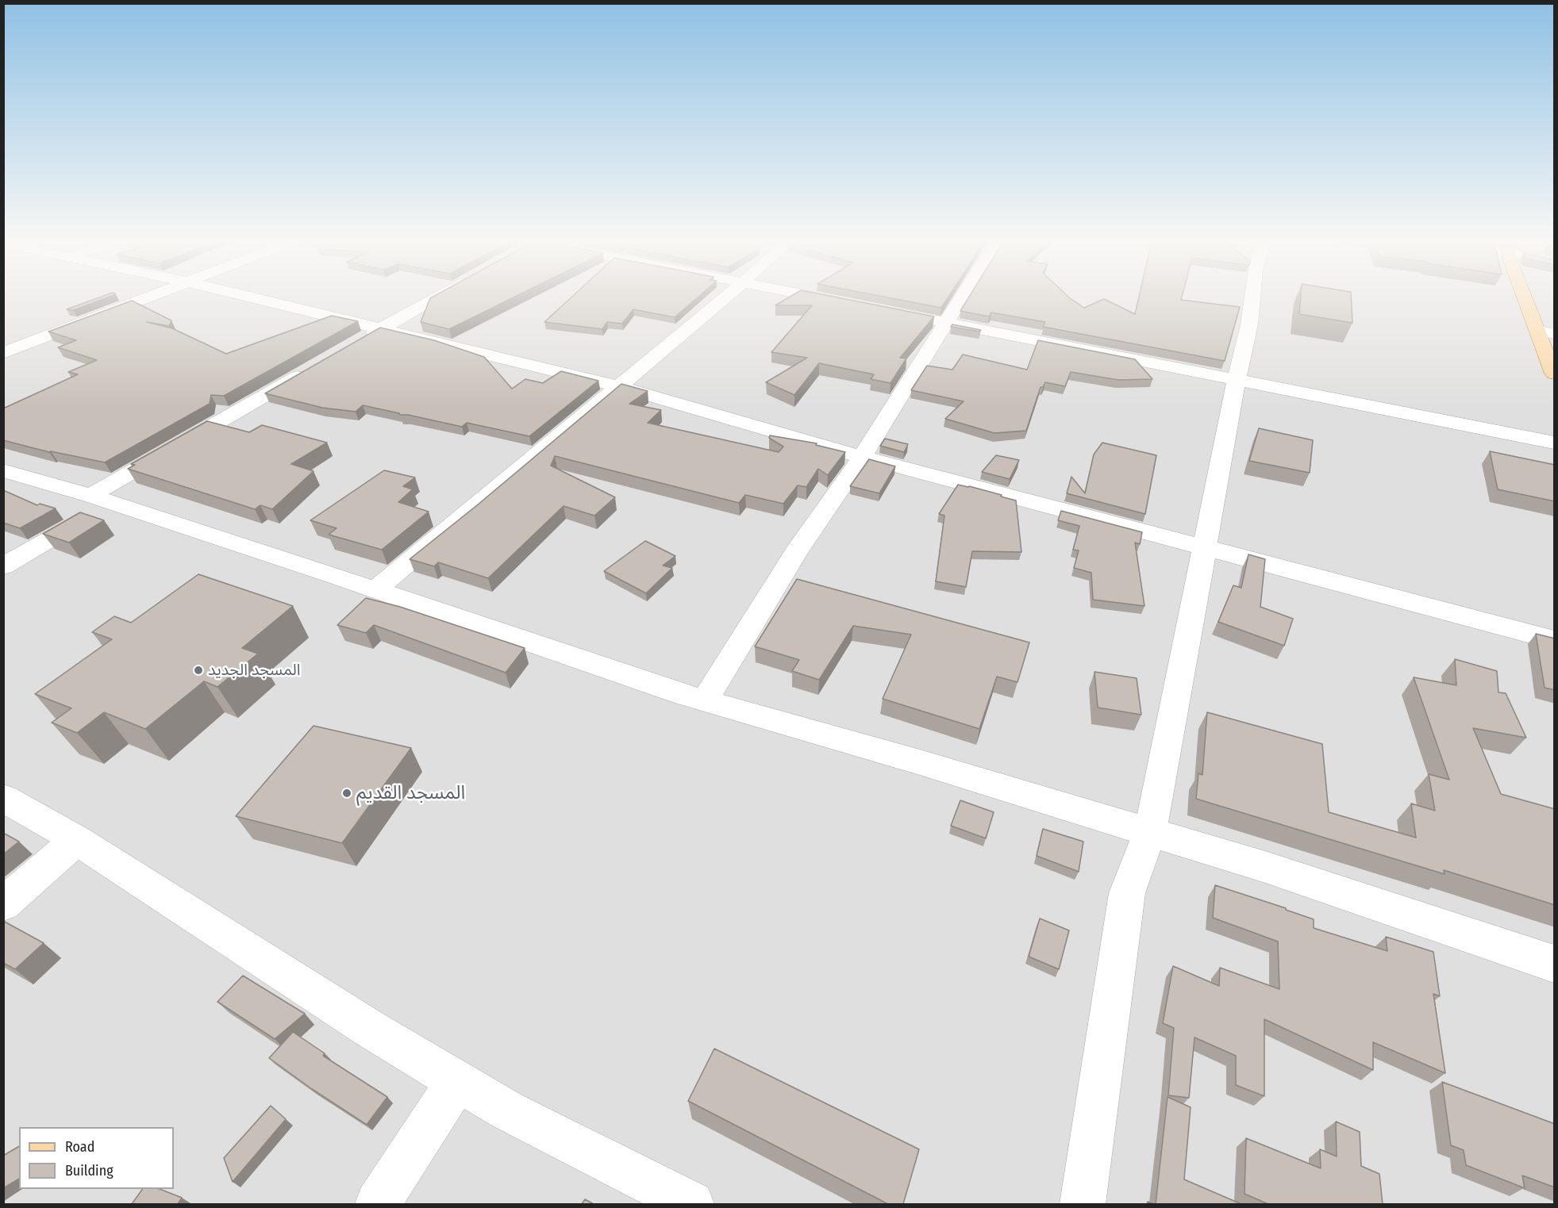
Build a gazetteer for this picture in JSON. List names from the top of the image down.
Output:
{
  "places": ["المسجد الجديد", "المسجد القديم"],
  "legend": ["Road", "Building"]
}
